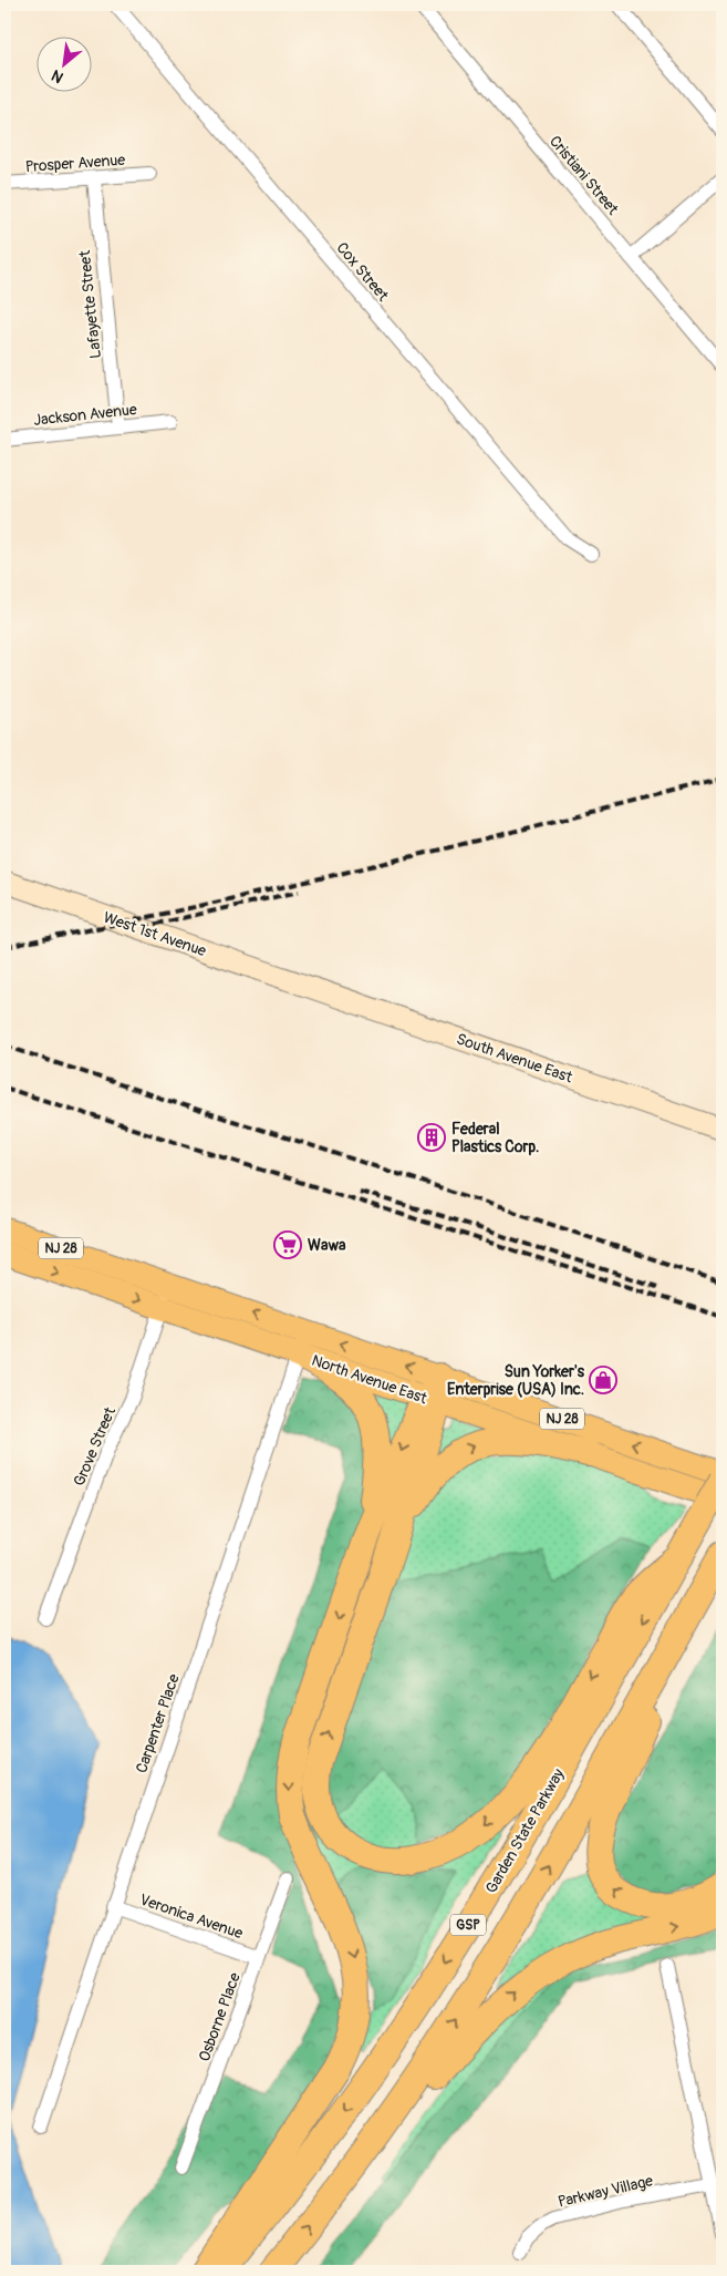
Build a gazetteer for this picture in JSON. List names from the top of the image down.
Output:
{
  "streets": {
    "highway": ["Garden State Parkway", "GSP"],
    "main road": [
      "West 1st Avenue",
      "South Avenue East",
      "NJ 28",
      "North Avenue East"
    ],
    "street": [
      "Prosper Avenue",
      "Cristiani Street",
      "Cox Street",
      "Lafayette Street",
      "Jackson Avenue",
      "Grove Street",
      "Carpenter Place",
      "Veronica Avenue",
      "Osborne Place",
      "Parkway Village"
    ]
  },
  "crossings": [
    ["Prosper Avenue", "Lafayette Street"],
    ["Lafayette Street", "Jackson Avenue"],
    ["West 1st Avenue", "South Avenue East"],
    ["North Avenue East", "Grove Street"],
    ["North Avenue East", "Carpenter Place"],
    ["North Avenue East", "Garden State Parkway"],
    ["Carpenter Place", "Veronica Avenue"],
    ["Veronica Avenue", "Osborne Place"]
  ],
  "places": {
    "building": ["Federal Plastics Corp."],
    "supermarket": ["Wawa"],
    "shop": ["Sun Yorker's Enterprise (USA) Inc."]
  },
  "north": "bottom left"
}
